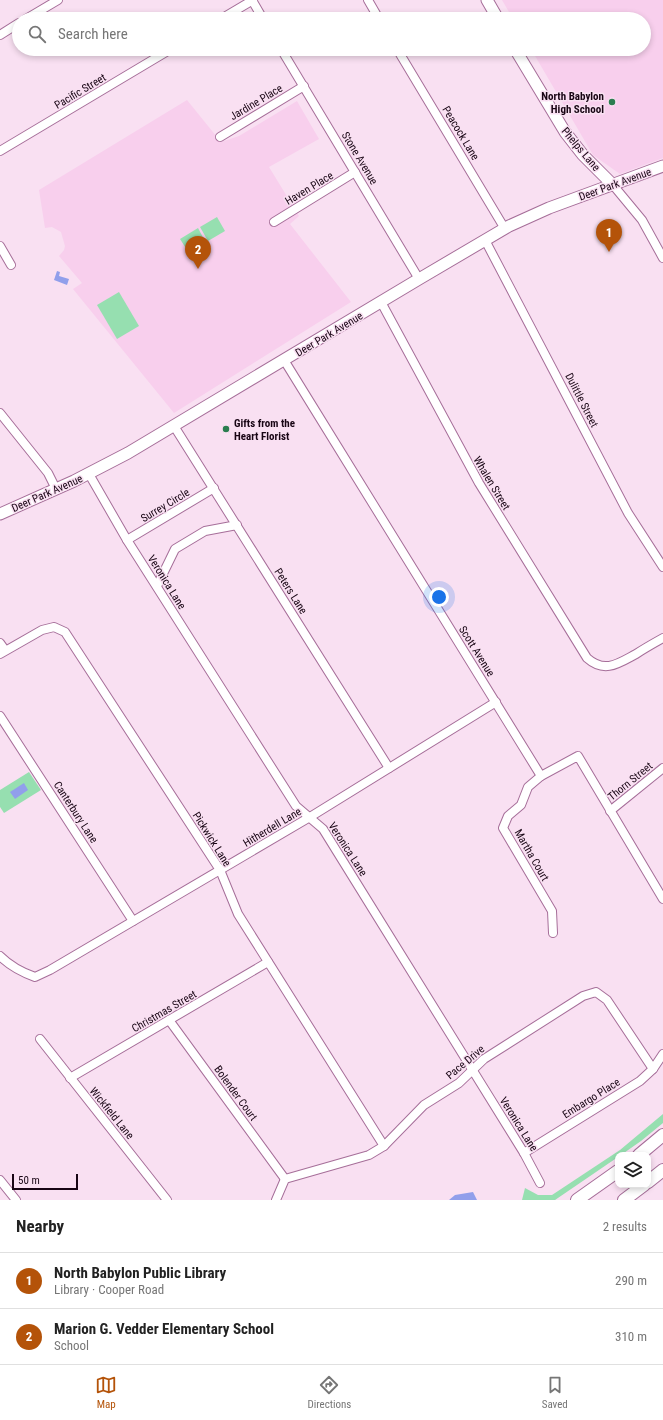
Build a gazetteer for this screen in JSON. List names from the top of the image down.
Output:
{
  "streets": {
    "main road": ["Phelps Lane", "Deer Park Avenue"],
    "street": [
      "Pacific Street",
      "Jardine Place",
      "Peacock Lane",
      "Stone Avenue",
      "Haven Place",
      "Dulittle Street",
      "Whalen Street",
      "Surrey Circle",
      "Veronica Lane",
      "Peters Lane",
      "Scott Avenue",
      "Thorn Street",
      "Canterbury Lane",
      "Hitherdell Lane",
      "Pickwick Lane",
      "Martha Court",
      "Christmas Street",
      "Pace Drive",
      "Bolender Court",
      "Embargo Place",
      "Wickfield Lane"
    ]
  },
  "crossings": [
    ["Jardine Place", "Stone Avenue"],
    ["Peacock Lane", "Deer Park Avenue"],
    ["Phelps Lane", "Deer Park Avenue"],
    ["Stone Avenue", "Deer Park Avenue"],
    ["Stone Avenue", "Haven Place"],
    ["Deer Park Avenue", "Dulittle Street"],
    ["Deer Park Avenue", "Whalen Street"],
    ["Deer Park Avenue", "Veronica Lane"],
    ["Deer Park Avenue", "Peters Lane"],
    ["Deer Park Avenue", "Scott Avenue"],
    ["Surrey Circle", "Veronica Lane"],
    ["Surrey Circle", "Peters Lane"],
    ["Veronica Lane", "Hitherdell Lane"],
    ["Veronica Lane", "Pace Drive"],
    ["Veronica Lane", "Embargo Place"],
    ["Peters Lane", "Hitherdell Lane"],
    ["Scott Avenue", "Hitherdell Lane"],
    ["Scott Avenue", "Martha Court"],
    ["Canterbury Lane", "Hitherdell Lane"],
    ["Hitherdell Lane", "Pickwick Lane"],
    ["Pickwick Lane", "Christmas Street"],
    ["Pickwick Lane", "Pace Drive"],
    ["Christmas Street", "Bolender Court"],
    ["Christmas Street", "Wickfield Lane"],
    ["Pace Drive", "Bolender Court"],
    ["Pace Drive", "Embargo Place"]
  ],
  "places": ["North Babylon High School", "Gifts from the Heart Florist"],
  "scale_bar": "50 m",
  "page": {
    "search": "Search here",
    "pins": ["1", "2"],
    "scale": "50 m",
    "heading": ["Nearby", "2 results"],
    "list": [
      {
        "mark": "1",
        "name": "North Babylon Public Library",
        "note": "Library · Cooper Road",
        "value": "290 m"
      },
      {
        "mark": "2",
        "name": "Marion G. Vedder Elementary School",
        "note": "School",
        "value": "310 m"
      }
    ],
    "nav": ["Map", "Directions", "Saved"]
  }
}
